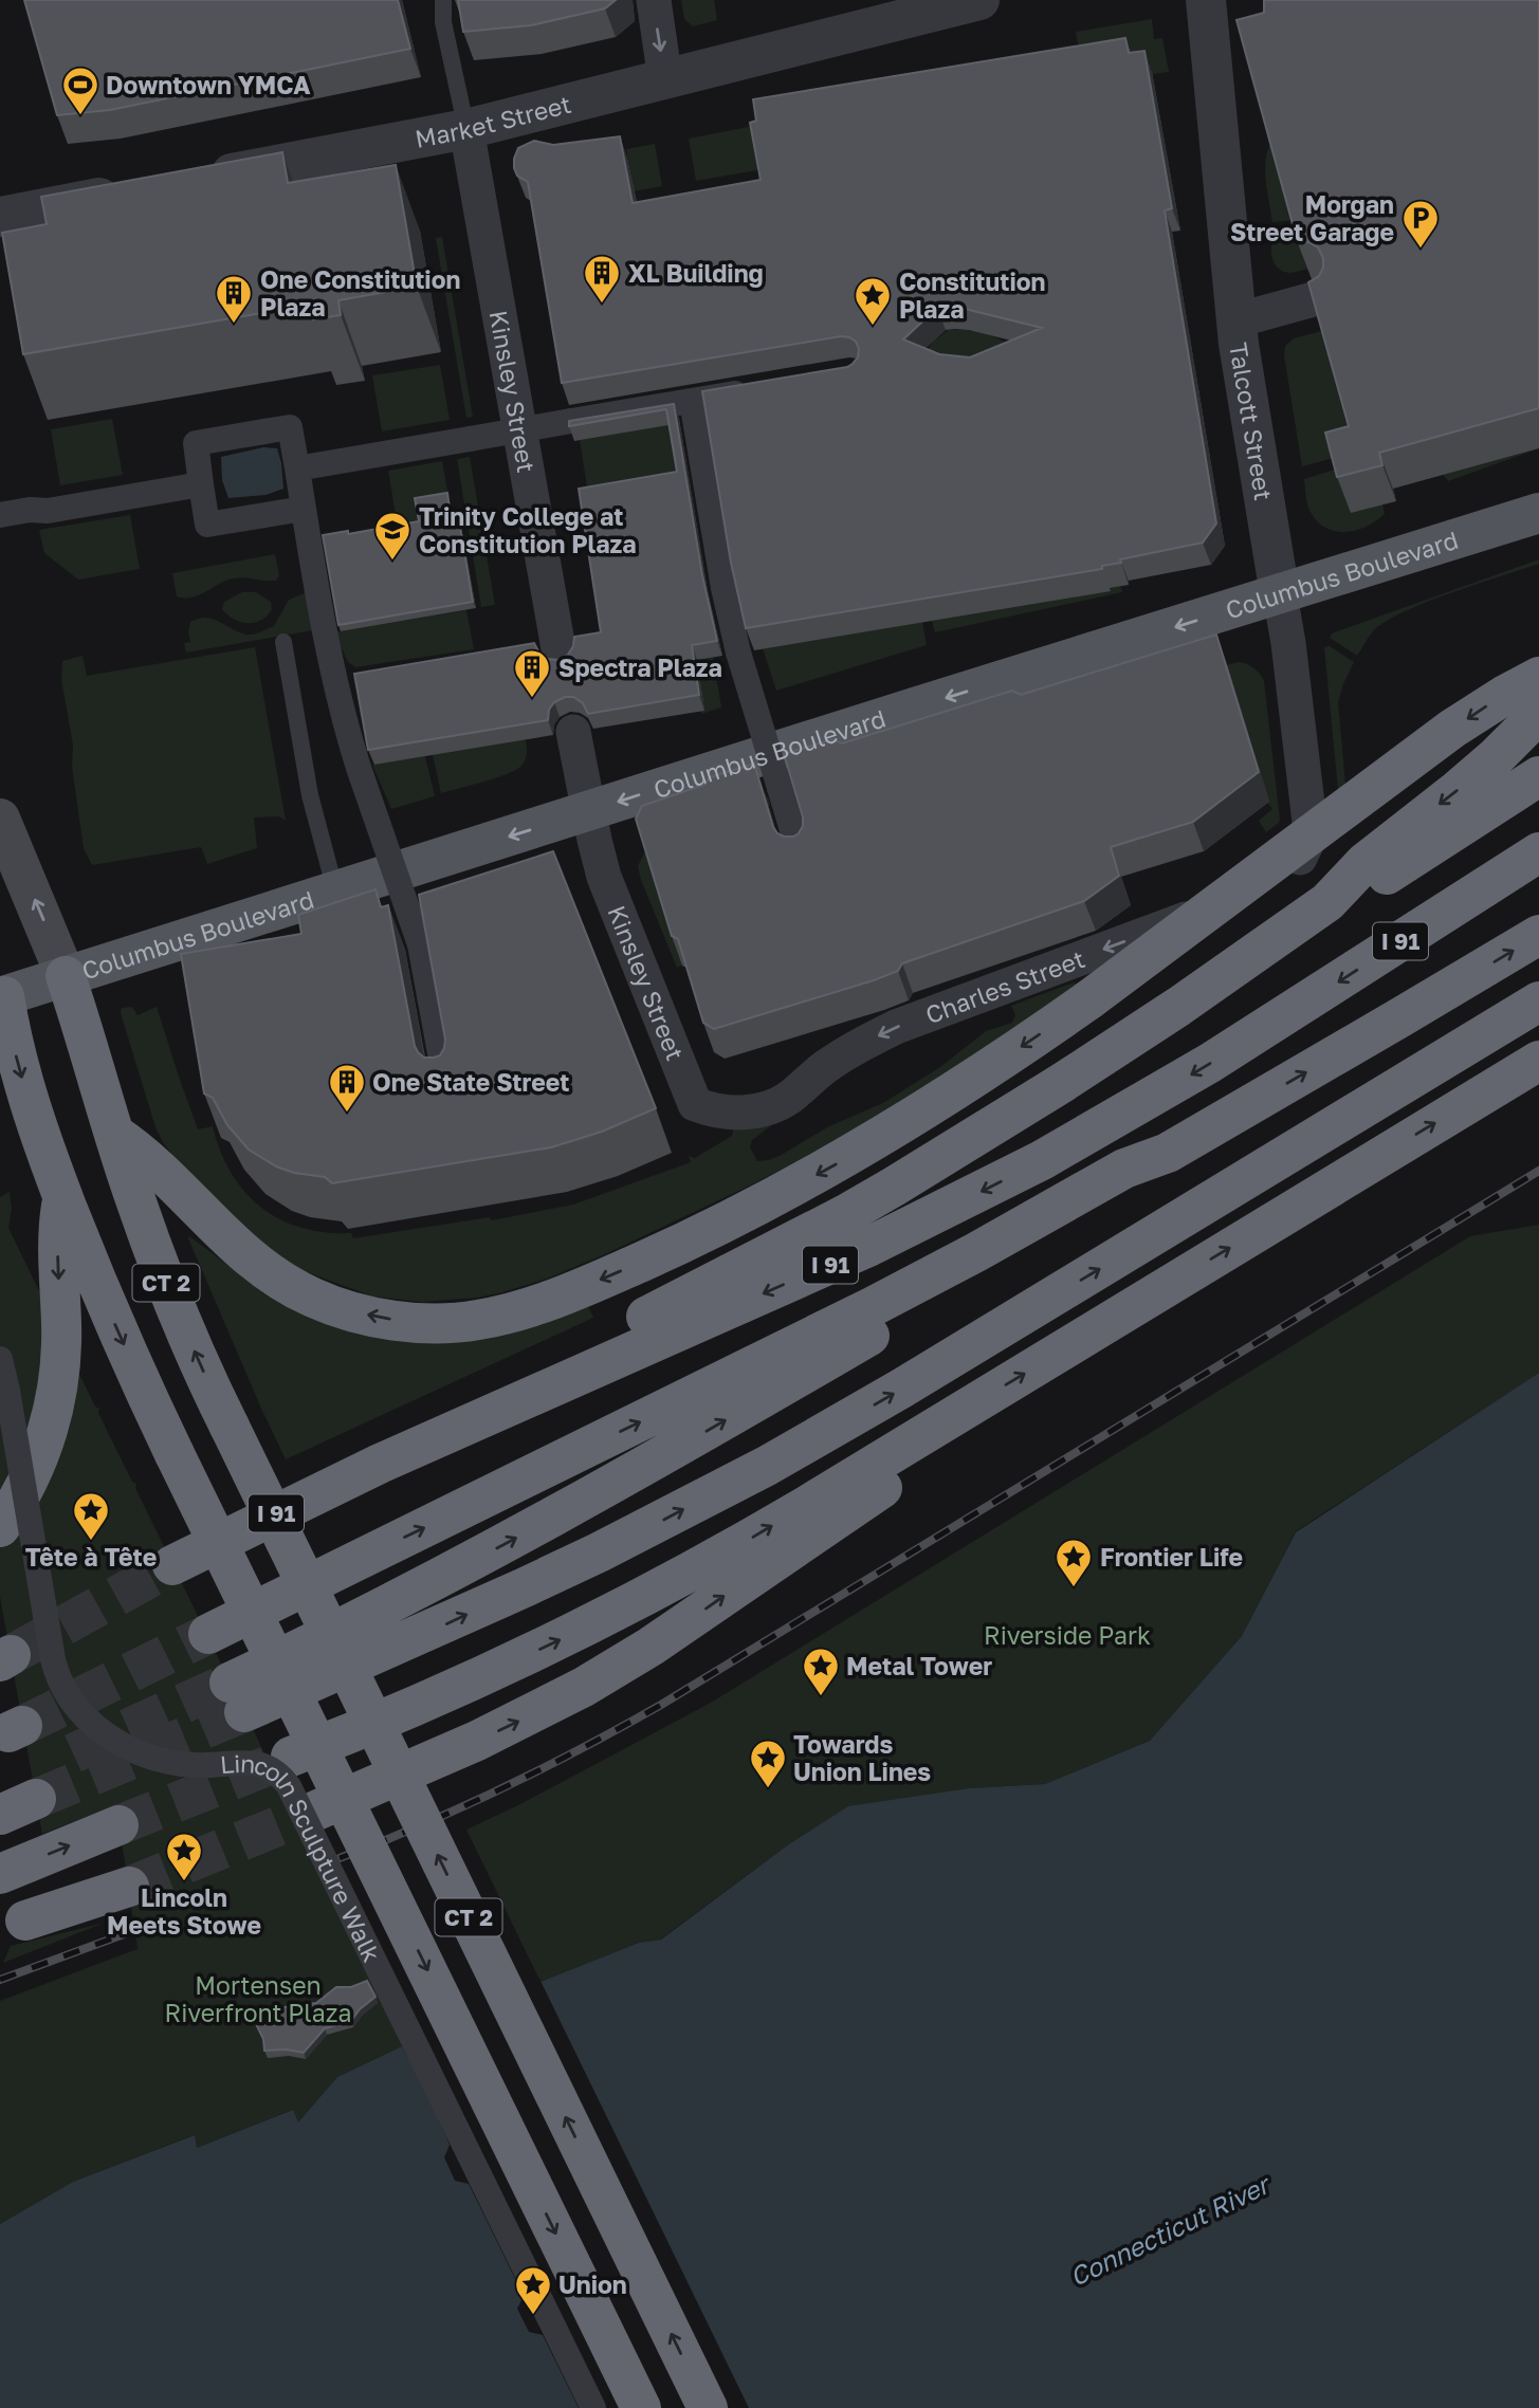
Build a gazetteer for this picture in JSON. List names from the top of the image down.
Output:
{
  "streets": {
    "highway": ["I 91", "CT 2"],
    "main road": ["Columbus Boulevard"],
    "street": [
      "Market Street",
      "Kinsley Street",
      "Talcott Street",
      "Charles Street",
      "Lincoln Sculpture Walk"
    ]
  },
  "crossings": [
    ["Market Street", "Kinsley Street"],
    ["Kinsley Street", "Columbus Boulevard"],
    ["Kinsley Street", "Charles Street"],
    ["Talcott Street", "Columbus Boulevard"],
    ["Talcott Street", "Charles Street"],
    ["Columbus Boulevard", "CT 2"]
  ],
  "one_way": ["Columbus Boulevard", "Charles Street"],
  "water": ["Connecticut River"],
  "parks": ["Riverside Park", "Mortensen Riverfront Plaza"],
  "places": {
    "sports": ["Downtown YMCA"],
    "parking": ["Morgan Street Garage"],
    "building": [
      "XL Building",
      "One Constitution Plaza",
      "Spectra Plaza",
      "One State Street"
    ],
    "place": [
      "Constitution Plaza",
      "Tête à Tête",
      "Frontier Life",
      "Metal Tower",
      "Towards Union Lines",
      "Lincoln Meets Stowe",
      "Union"
    ],
    "school or university": ["Trinity College at Constitution Plaza"]
  }
}
